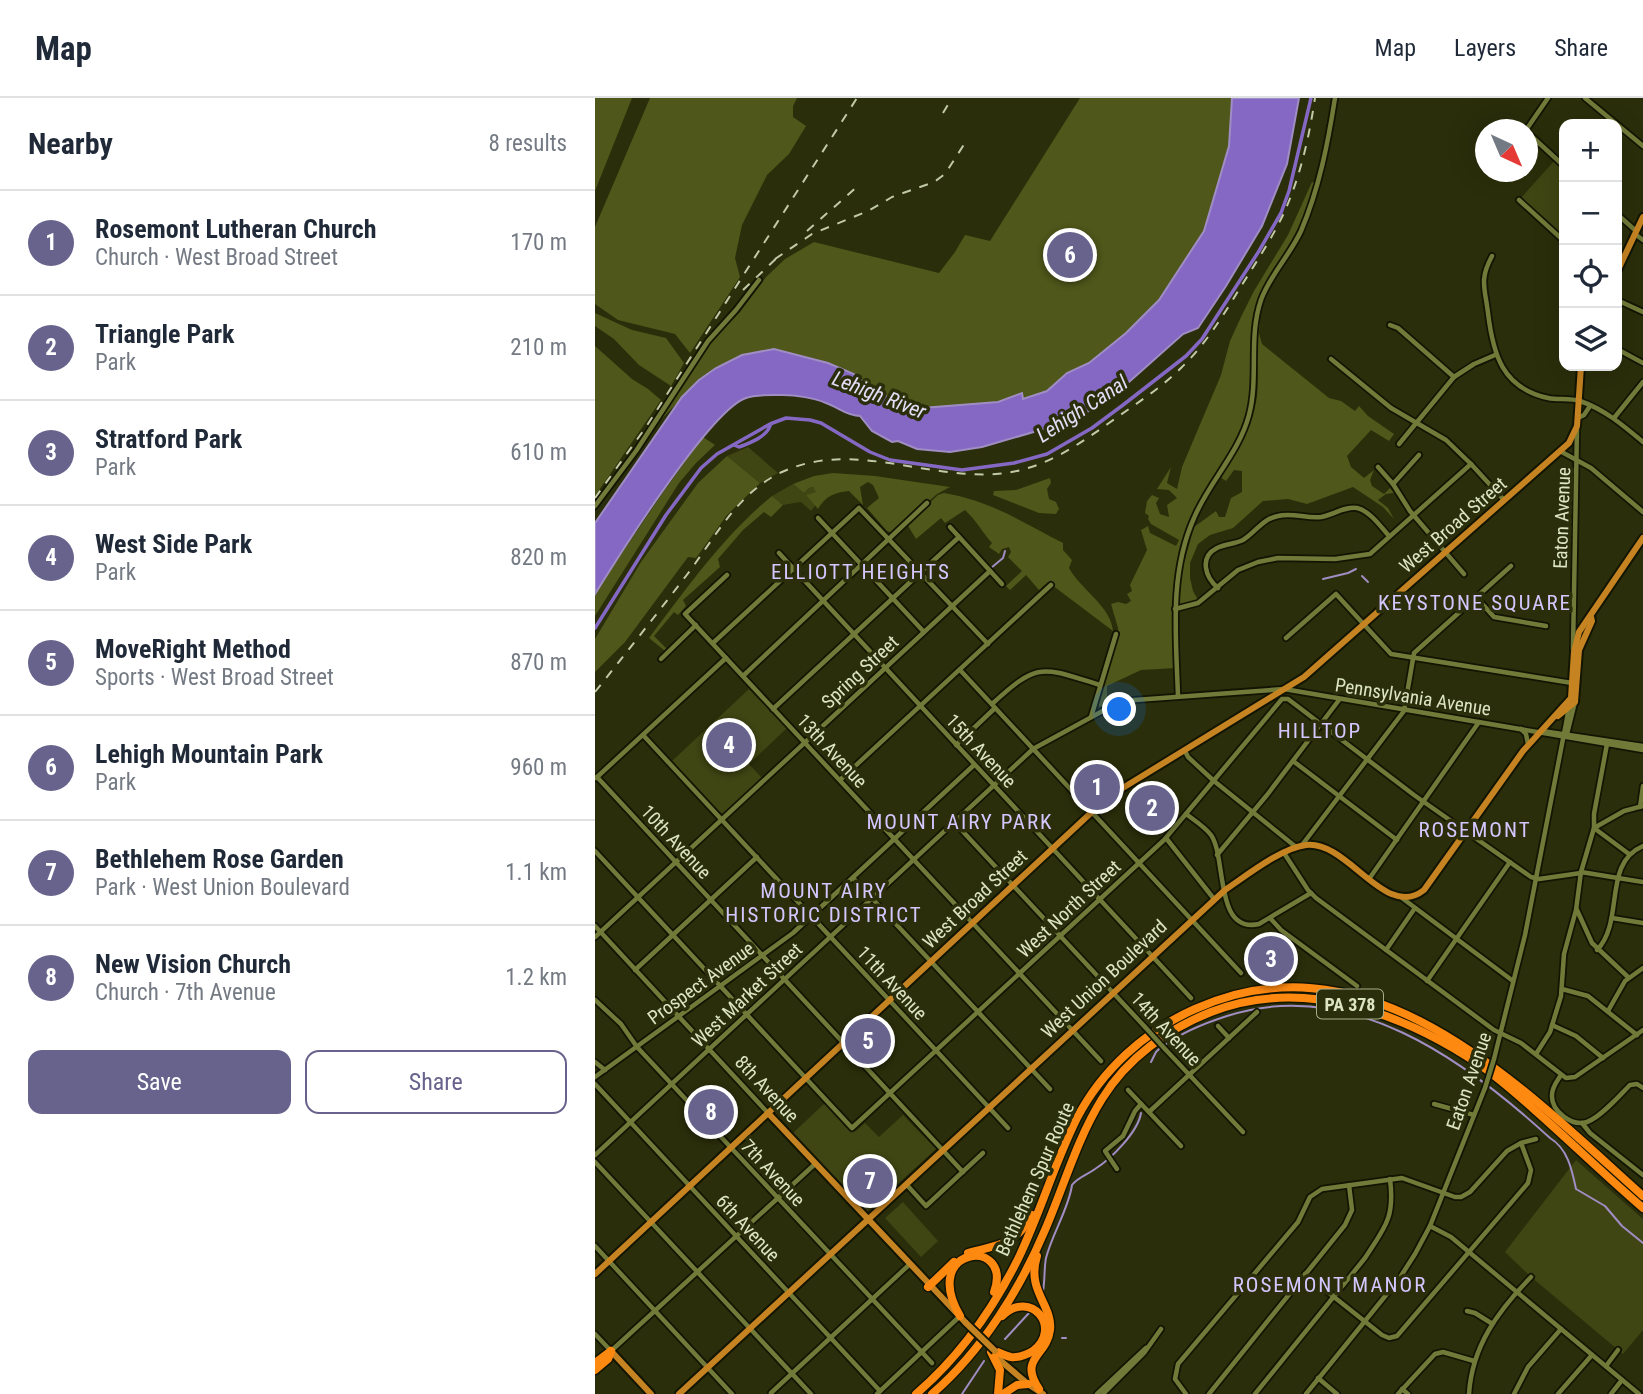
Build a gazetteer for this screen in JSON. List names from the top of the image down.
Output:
{
  "streets": {
    "highway": ["PA 378", "Bethlehem Spur Route"],
    "main road": ["West Broad Street", "West Union Boulevard", "8th Avenue"],
    "street": [
      "Eaton Avenue",
      "Spring Street",
      "Pennsylvania Avenue",
      "13th Avenue",
      "15th Avenue",
      "10th Avenue",
      "West North Street",
      "Prospect Avenue",
      "11th Avenue",
      "West Market Street",
      "14th Avenue",
      "7th Avenue",
      "6th Avenue"
    ]
  },
  "crossings": [
    ["Eaton Avenue", "West Broad Street"],
    ["Eaton Avenue", "Pennsylvania Avenue"],
    ["West Broad Street", "Pennsylvania Avenue"],
    ["West Broad Street", "13th Avenue"],
    ["West Broad Street", "15th Avenue"],
    ["West Broad Street", "10th Avenue"],
    ["West Broad Street", "West North Street"],
    ["West Broad Street", "11th Avenue"],
    ["West Broad Street", "West Market Street"],
    ["West Broad Street", "14th Avenue"],
    ["West Broad Street", "8th Avenue"],
    ["West Broad Street", "7th Avenue"],
    ["West Broad Street", "6th Avenue"],
    ["Spring Street", "13th Avenue"],
    ["Spring Street", "15th Avenue"],
    ["Spring Street", "10th Avenue"],
    ["Spring Street", "11th Avenue"],
    ["Spring Street", "8th Avenue"],
    ["Pennsylvania Avenue", "West Market Street"],
    ["13th Avenue", "West North Street"],
    ["13th Avenue", "West Union Boulevard"],
    ["13th Avenue", "Prospect Avenue"],
    ["13th Avenue", "West Market Street"],
    ["15th Avenue", "West North Street"],
    ["15th Avenue", "West Union Boulevard"],
    ["15th Avenue", "Prospect Avenue"],
    ["15th Avenue", "West Market Street"],
    ["10th Avenue", "West North Street"],
    ["10th Avenue", "West Union Boulevard"],
    ["10th Avenue", "Prospect Avenue"],
    ["10th Avenue", "West Market Street"],
    ["West North Street", "11th Avenue"],
    ["West North Street", "14th Avenue"],
    ["West Union Boulevard", "11th Avenue"],
    ["West Union Boulevard", "14th Avenue"],
    ["West Union Boulevard", "8th Avenue"],
    ["West Union Boulevard", "7th Avenue"],
    ["West Union Boulevard", "6th Avenue"],
    ["Prospect Avenue", "11th Avenue"],
    ["Prospect Avenue", "8th Avenue"],
    ["Prospect Avenue", "7th Avenue"],
    ["11th Avenue", "West Market Street"],
    ["West Market Street", "14th Avenue"],
    ["West Market Street", "8th Avenue"],
    ["West Market Street", "7th Avenue"],
    ["West Market Street", "6th Avenue"]
  ],
  "districts": [
    "ELLIOTT HEIGHTS",
    "KEYSTONE SQUARE",
    "HILLTOP",
    "MOUNT AIRY PARK",
    "ROSEMONT",
    "MOUNT AIRY HISTORIC DISTRICT",
    "ROSEMONT MANOR"
  ],
  "water": ["Lehigh River", "Lehigh Canal"],
  "north": "bottom right",
  "page": {
    "header": "Map",
    "nav": ["Map", "Layers", "Share"],
    "heading": ["Nearby", "8 results"],
    "map_buttons": ["+", "−"],
    "list": [
      {
        "mark": "1",
        "name": "Rosemont Lutheran Church",
        "note": "Church · West Broad Street",
        "value": "170 m"
      },
      {
        "mark": "2",
        "name": "Triangle Park",
        "note": "Park",
        "value": "210 m"
      },
      {
        "mark": "3",
        "name": "Stratford Park",
        "note": "Park",
        "value": "610 m"
      },
      {
        "mark": "4",
        "name": "West Side Park",
        "note": "Park",
        "value": "820 m"
      },
      {
        "mark": "5",
        "name": "MoveRight Method",
        "note": "Sports · West Broad Street",
        "value": "870 m"
      },
      {
        "mark": "6",
        "name": "Lehigh Mountain Park",
        "note": "Park",
        "value": "960 m"
      },
      {
        "mark": "7",
        "name": "Bethlehem Rose Garden",
        "note": "Park · West Union Boulevard",
        "value": "1.1 km"
      },
      {
        "mark": "8",
        "name": "New Vision Church",
        "note": "Church · 7th Avenue",
        "value": "1.2 km"
      }
    ],
    "pins": [
      "6",
      "4",
      "1",
      "2",
      "3",
      "5",
      "8",
      "7"
    ],
    "buttons": ["Save", "Share"]
  }
}
